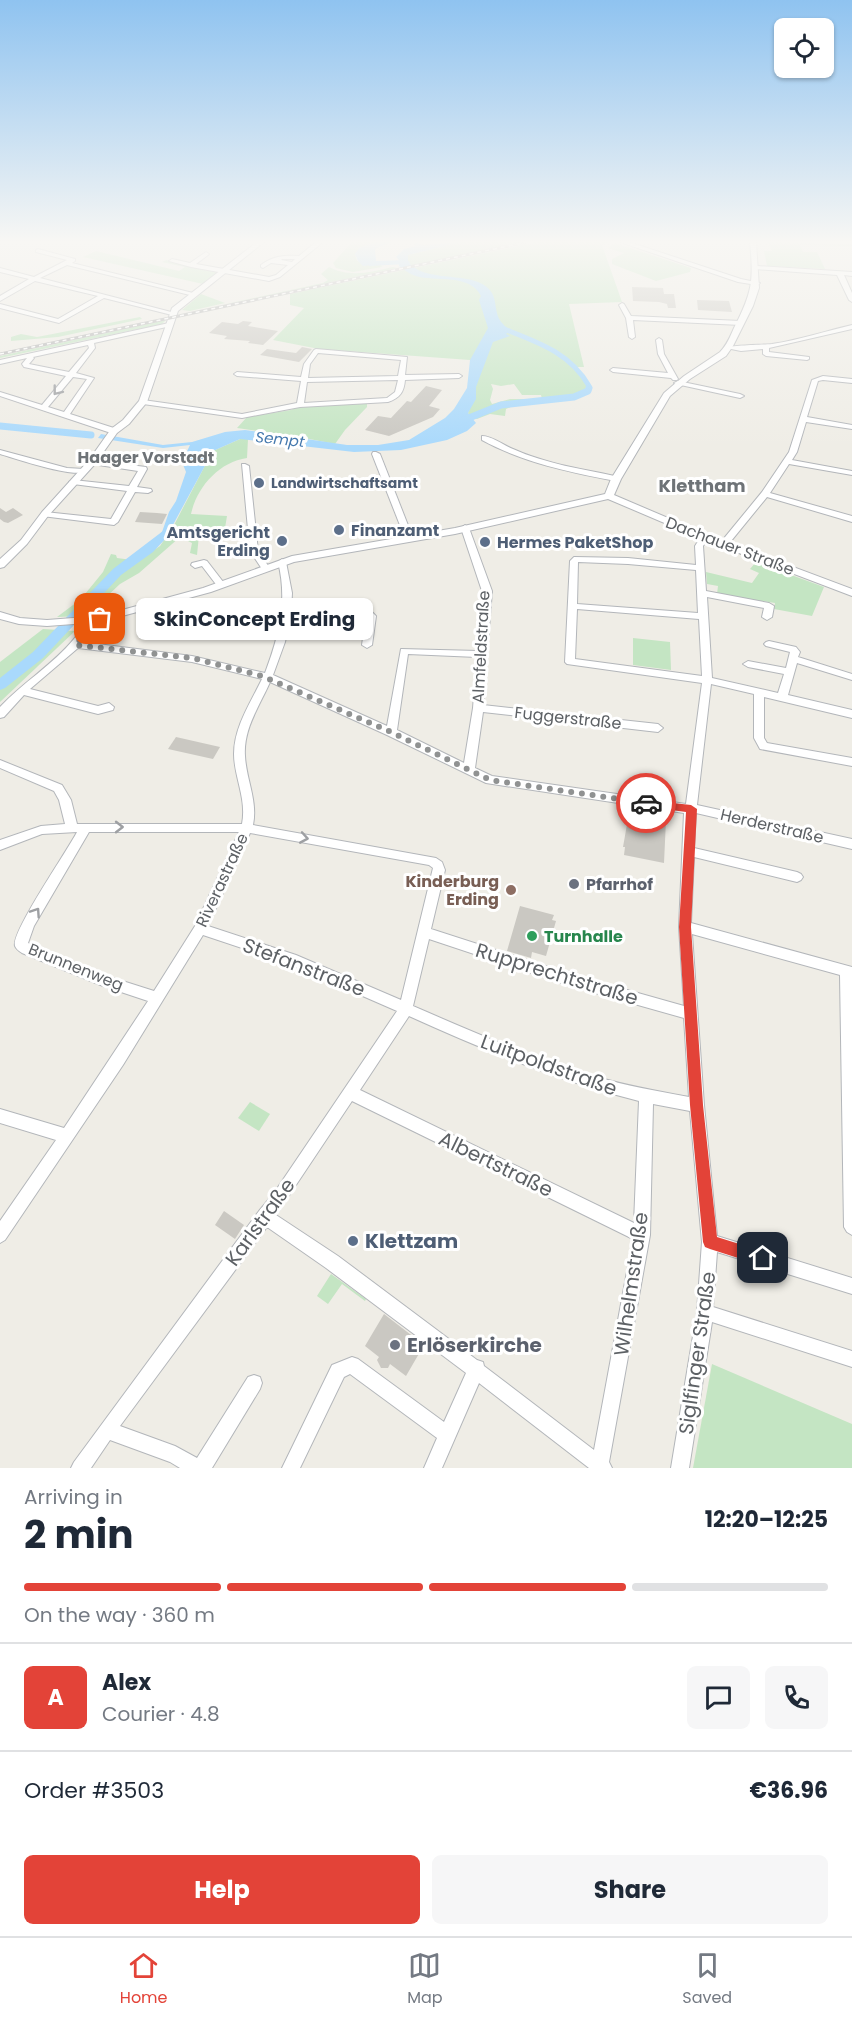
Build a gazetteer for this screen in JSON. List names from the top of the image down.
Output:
{
  "streets": {
    "street": [
      "Dachauer Straße",
      "Almfeldstraße",
      "Fuggerstraße",
      "Herderstraße",
      "Riverastraße",
      "Brunnenweg",
      "Stefanstraße",
      "Rupprechtstraße",
      "Luitpoldstraße",
      "Albertstraße",
      "Karlstraße",
      "Wilhelmstraße",
      "Siglfinger Straße"
    ]
  },
  "crossings": [
    ["Dachauer Straße", "Siglfinger Straße"],
    ["Almfeldstraße", "Fuggerstraße"],
    ["Almfeldstraße", "Herderstraße"],
    ["Herderstraße", "Riverastraße"],
    ["Herderstraße", "Siglfinger Straße"],
    ["Riverastraße", "Brunnenweg"],
    ["Riverastraße", "Stefanstraße"],
    ["Stefanstraße", "Luitpoldstraße"],
    ["Stefanstraße", "Karlstraße"],
    ["Rupprechtstraße", "Siglfinger Straße"],
    ["Luitpoldstraße", "Karlstraße"],
    ["Luitpoldstraße", "Wilhelmstraße"],
    ["Luitpoldstraße", "Siglfinger Straße"],
    ["Albertstraße", "Karlstraße"],
    ["Albertstraße", "Wilhelmstraße"]
  ],
  "districts": ["Haager Vorstadt", "Klettham"],
  "water": ["Sempt"],
  "places": [
    "Landwirtschaftsamt",
    "Finanzamt",
    "Amtsgericht Erding",
    "Hermes PaketShop",
    "SkinConcept Erding",
    "Pfarrhof",
    "Kinderburg Erding",
    "Turnhalle",
    "Klettzam",
    "Erlöserkirche"
  ],
  "page": {
    "bubble": "SkinConcept Erding",
    "heading": ["2 min", "Arriving in", "12:20–12:25"],
    "panel": [
      "Alex",
      "Courier · 4.8",
      "Order #3503",
      "€36.96"
    ],
    "bar": "On the way · 360 m",
    "round": "A",
    "buttons": ["Help", "Share"],
    "tabs": ["Home", "Map", "Saved"]
  }
}
